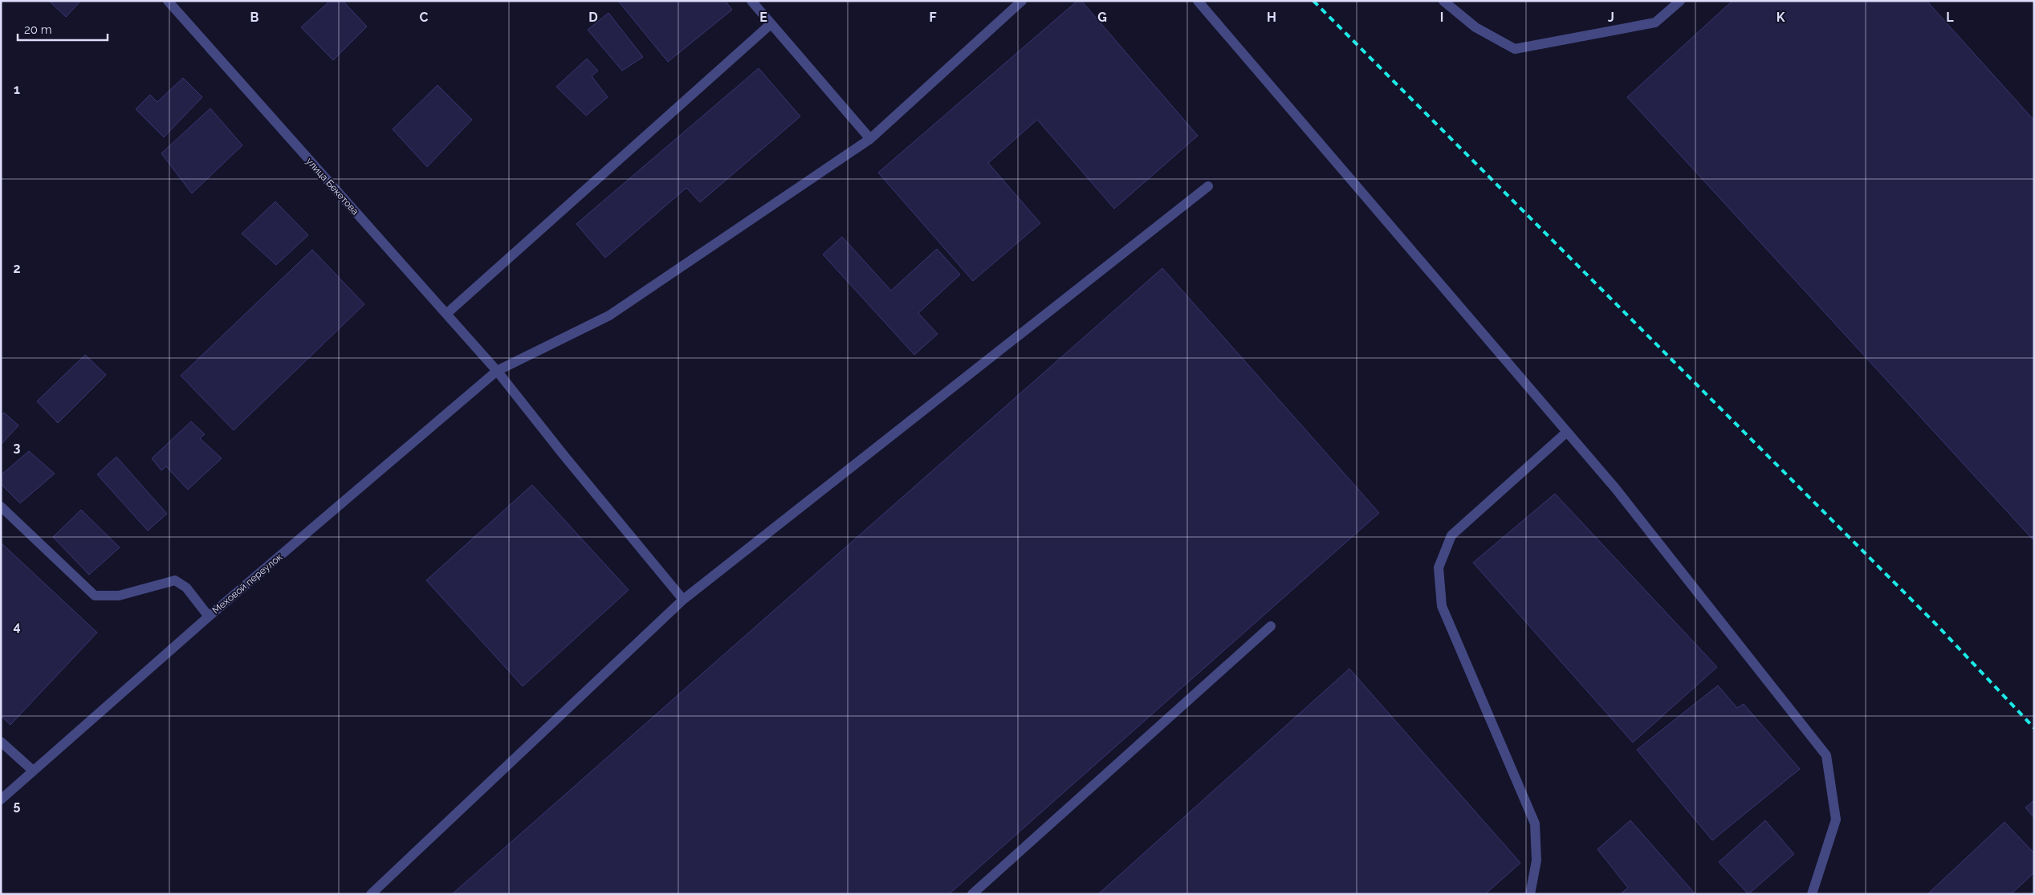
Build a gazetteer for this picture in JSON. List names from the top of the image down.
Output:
{
  "streets": {
    "street": ["улица Бекетова", "Меховой переулок"]
  },
  "crossings": [
    ["улица Бекетова", "Меховой переулок"]
  ],
  "scale_bar": "20 m",
  "grid": {
    "columns": [
      "B",
      "C",
      "D",
      "E",
      "F",
      "G",
      "H",
      "I",
      "J",
      "K",
      "L"
    ],
    "rows": [
      "1",
      "2",
      "3",
      "4",
      "5"
    ]
  }
}
